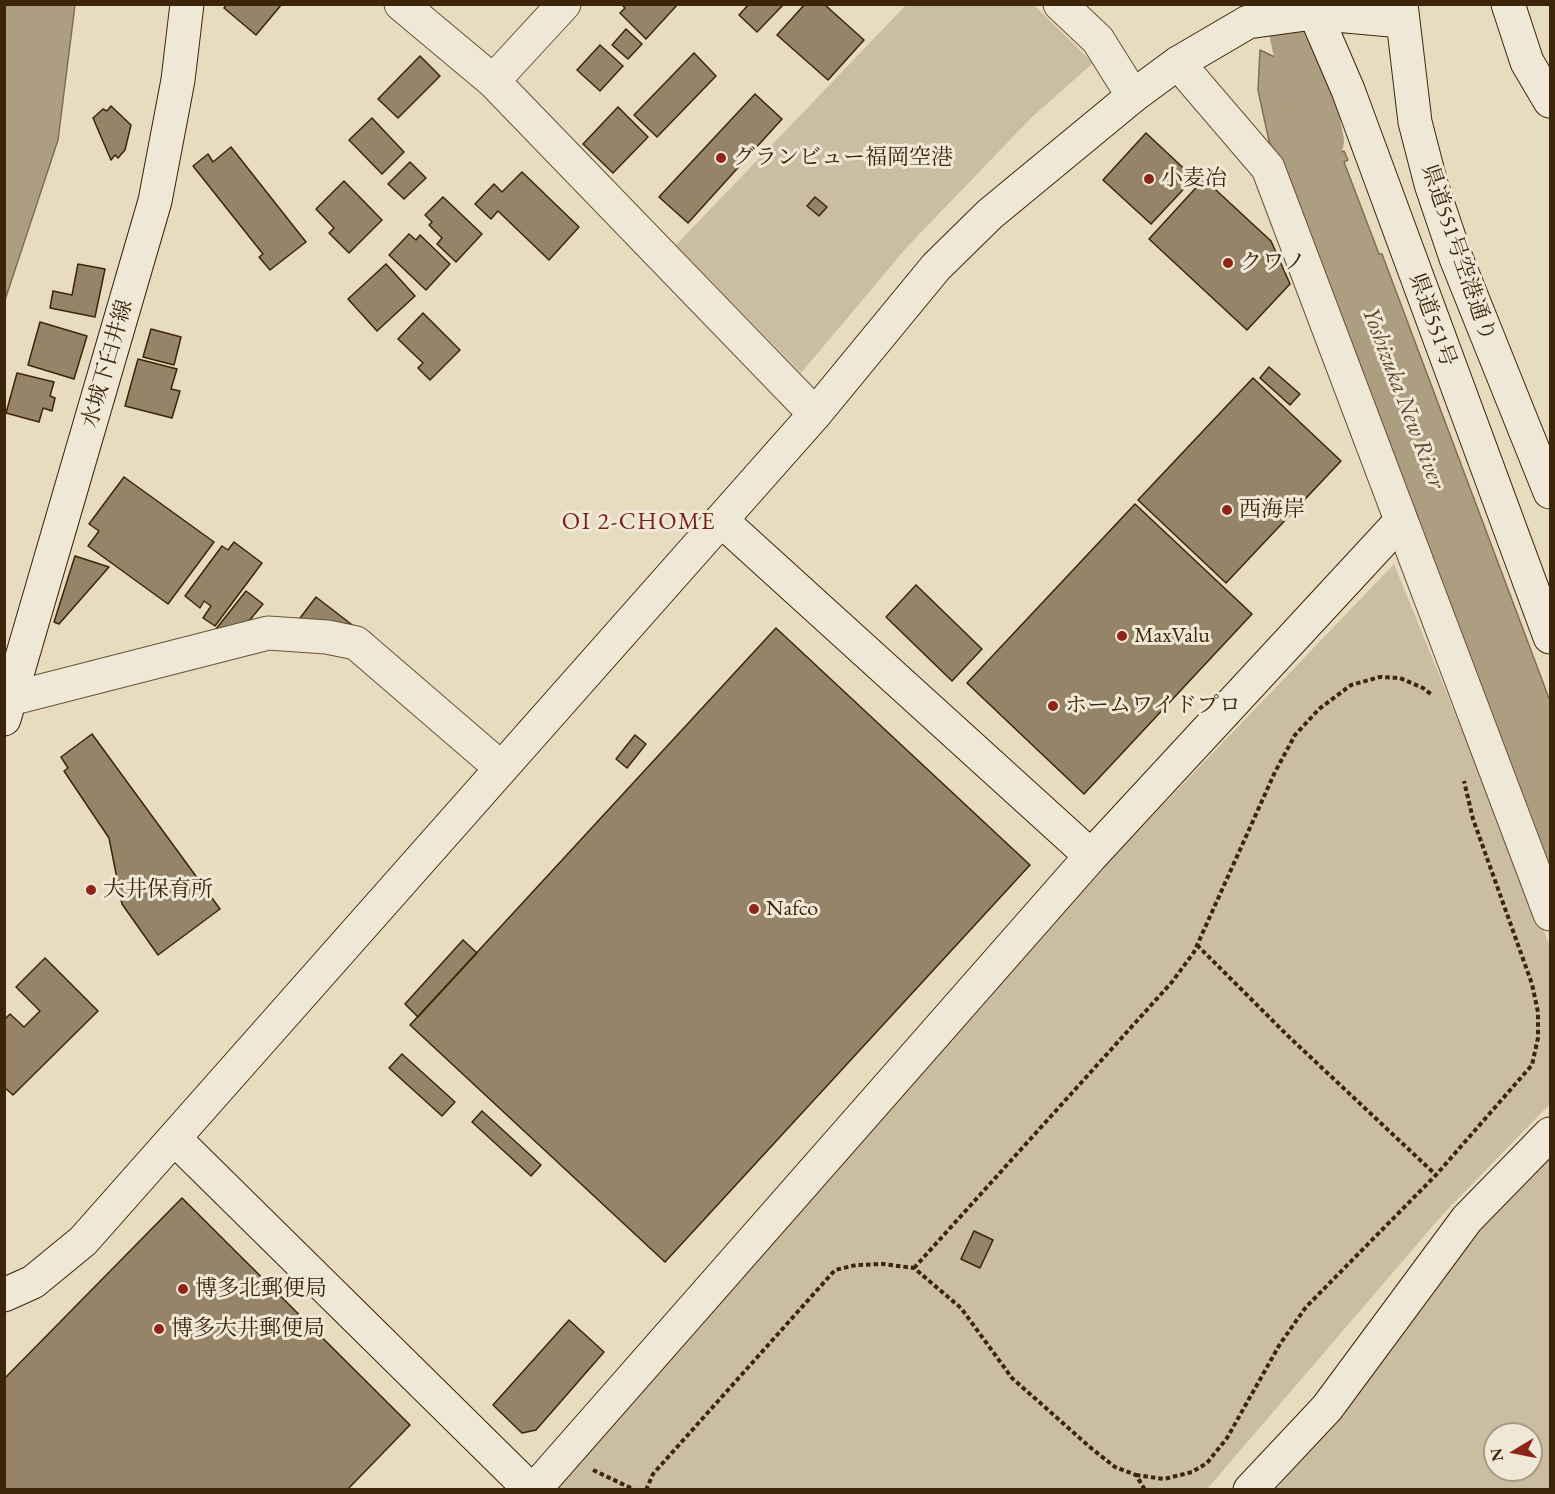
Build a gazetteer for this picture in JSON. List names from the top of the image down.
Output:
{
  "streets": {
    "street": ["県道551号空港通り", "県道551号", "水城下臼井線"]
  },
  "districts": ["OI 2-CHOME"],
  "water": ["Yoshizuka New River"],
  "places": [
    "グランビュー福岡空港",
    "小麦冶",
    "クワノ",
    "西海岸",
    "MaxValu",
    "ホームワイドプロ",
    "大井保育所",
    "Nafco",
    "博多北郵便局",
    "博多大井郵便局"
  ],
  "north": "left"
}
